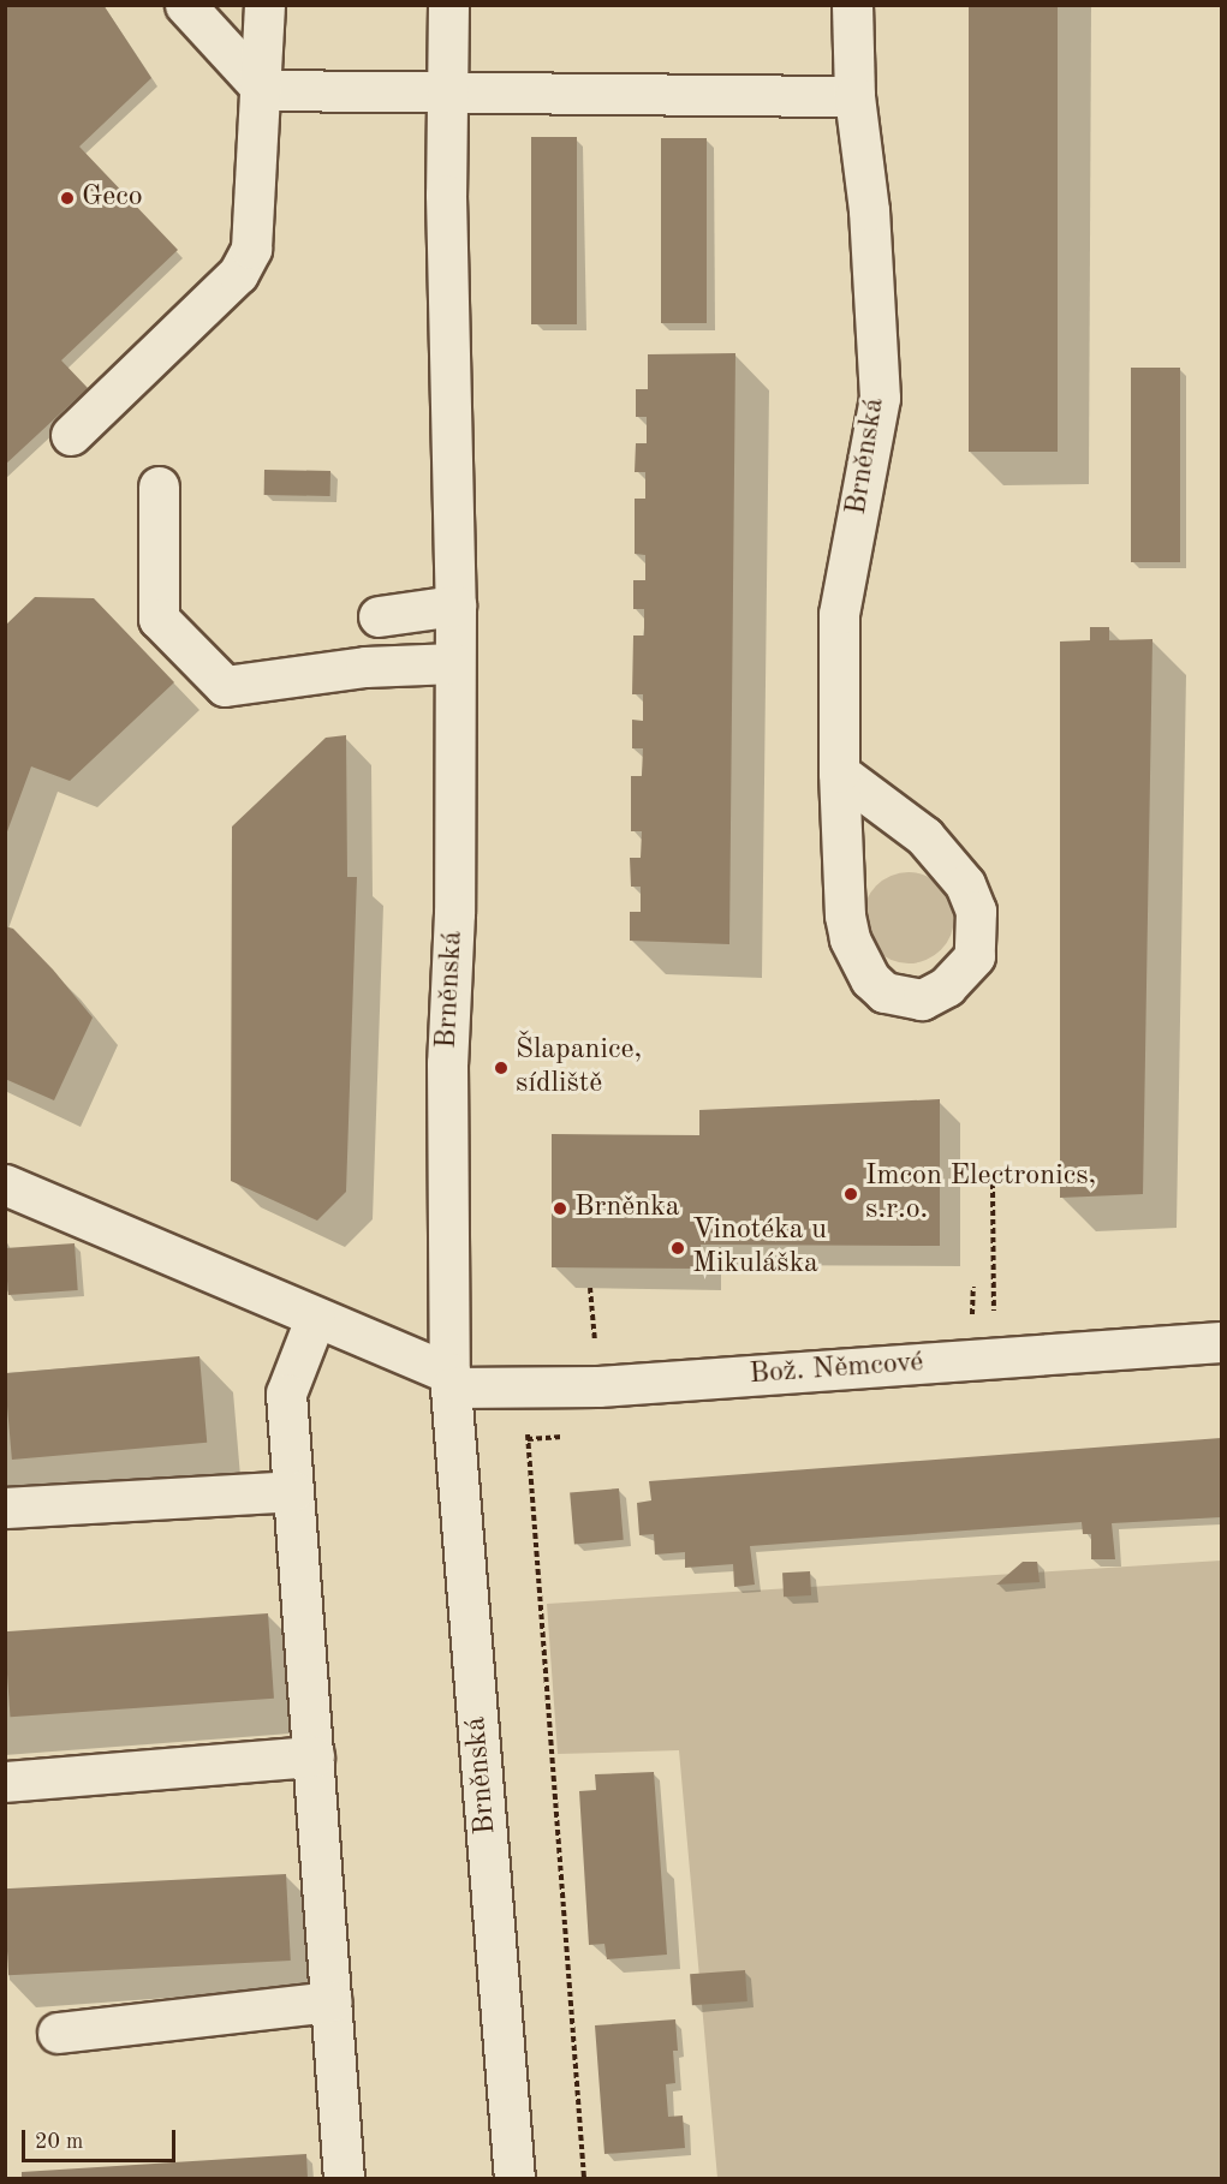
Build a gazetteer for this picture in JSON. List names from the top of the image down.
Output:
{
  "streets": {
    "street": ["Brněnská", "Bož. Němcové"]
  },
  "crossings": [
    ["Brněnská", "Bož. Němcové"]
  ],
  "places": [
    "Geco",
    "Šlapanice, sídliště",
    "Imcon Electronics, s.r.o.",
    "Brněnka",
    "Vinotéka u Mikuláška"
  ],
  "scale_bar": "20 m"
}
